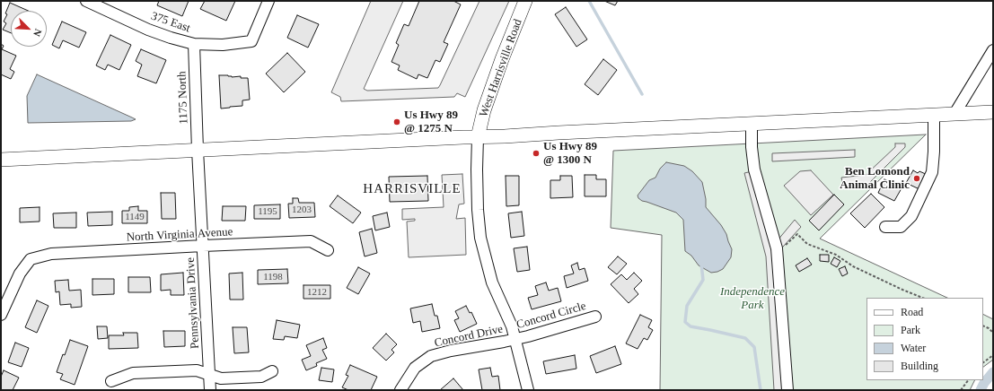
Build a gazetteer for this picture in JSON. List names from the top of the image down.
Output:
{
  "streets": {
    "main road": ["West Harrisville Road"],
    "street": [
      "375 East",
      "1175 North",
      "North Virginia Avenue",
      "Pennsylvania Drive",
      "Concord Circle",
      "Concord Drive"
    ]
  },
  "crossings": [
    ["375 East", "1175 North"],
    ["1175 North", "Pennsylvania Drive"],
    ["North Virginia Avenue", "Pennsylvania Drive"],
    ["Concord Circle", "Concord Drive"]
  ],
  "districts": ["HARRISVILLE"],
  "parks": ["Independence Park"],
  "places": ["Us Hwy 89 @ 1275 N", "Us Hwy 89 @ 1300 N", "Ben Lomond Animal Clinic"],
  "house_numbers": [
    "1203",
    "1195",
    "1149",
    "1198",
    "1212"
  ],
  "legend": [
    "Road",
    "Park",
    "Water",
    "Building"
  ],
  "north": "bottom right"
}
